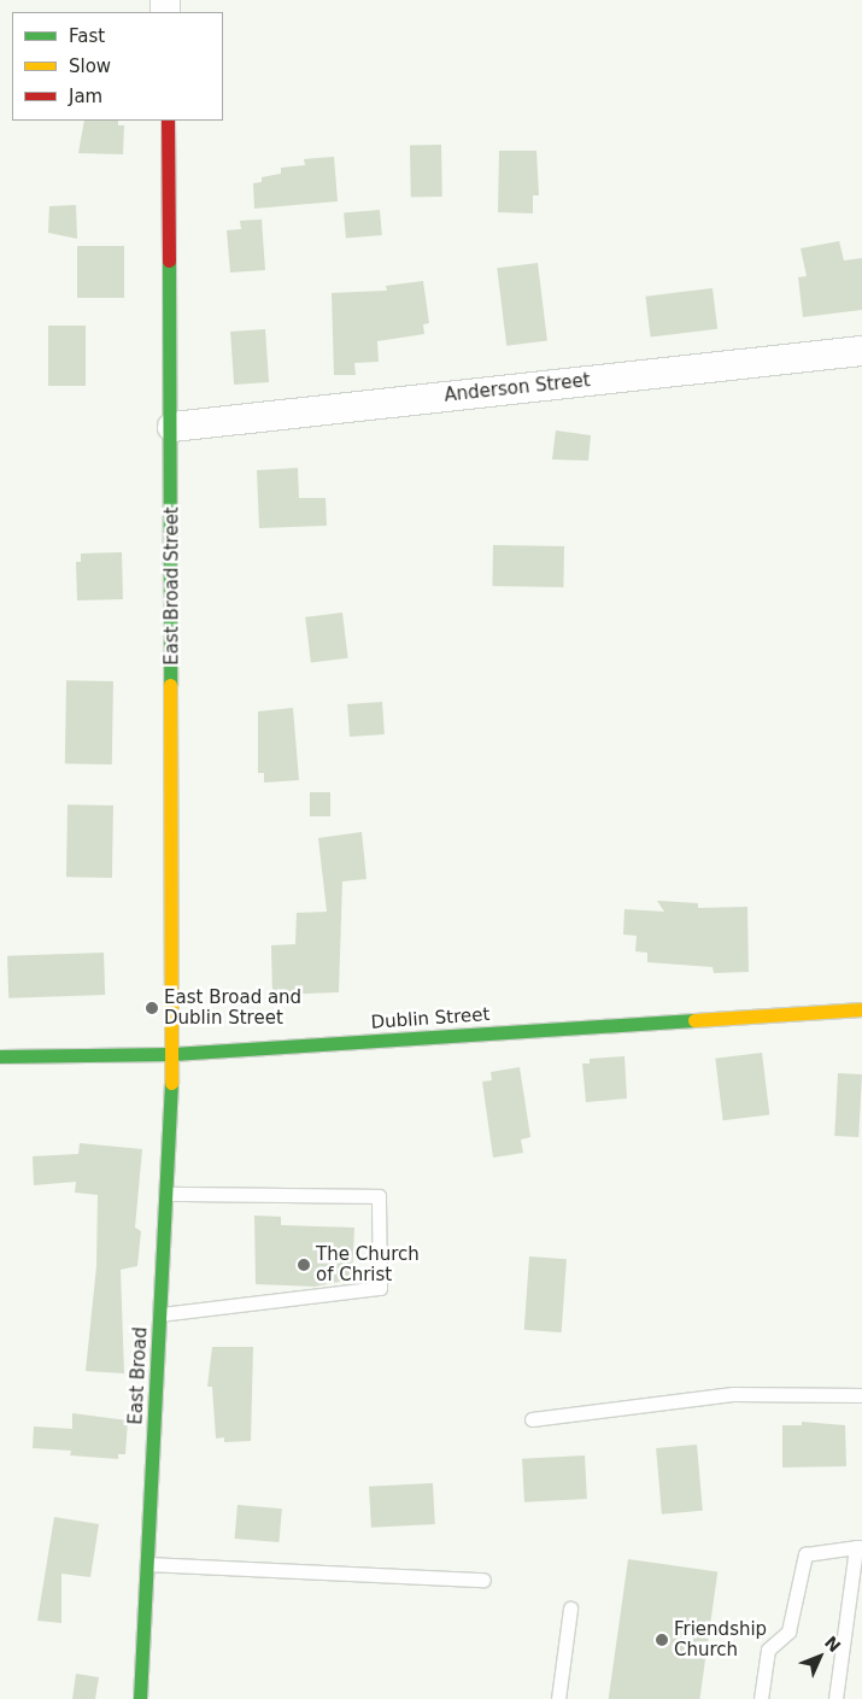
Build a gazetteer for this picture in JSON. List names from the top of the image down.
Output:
{
  "streets": {
    "street": [
      "Anderson Street",
      "East Broad Street",
      "Dublin Street",
      "East Broad"
    ]
  },
  "crossings": [
    ["Anderson Street", "East Broad Street"],
    ["East Broad Street", "Dublin Street"],
    ["East Broad Street", "East Broad"],
    ["Dublin Street", "East Broad"]
  ],
  "places": ["East Broad and Dublin Street", "The Church of Christ", "Friendship Church"],
  "legend": ["Fast", "Slow", "Jam"],
  "north": "top right"
}
